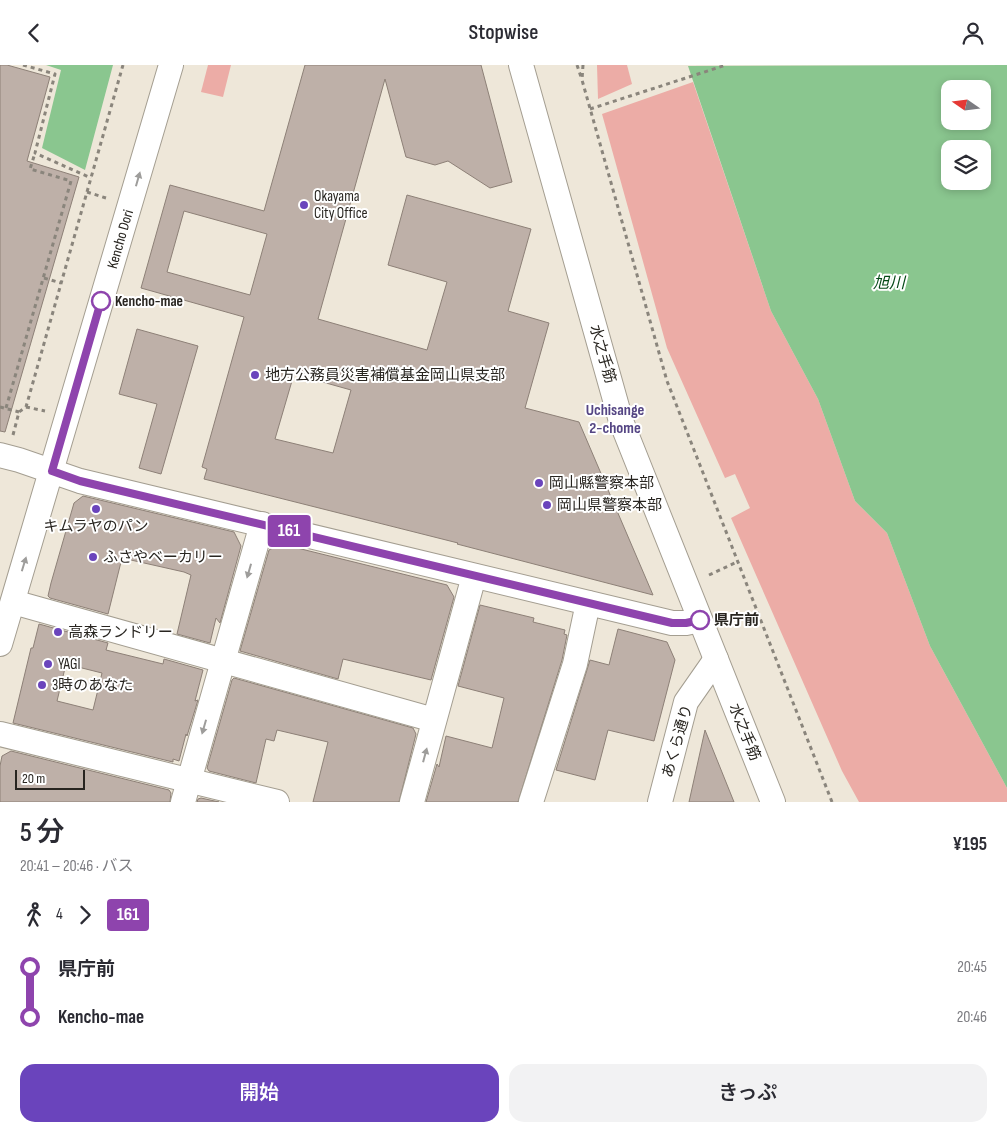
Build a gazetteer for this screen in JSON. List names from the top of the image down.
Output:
{
  "streets": {
    "street": ["Kencho Dori", "水之手筋", "あくら通り"]
  },
  "crossings": [
    ["水之手筋", "あくら通り"]
  ],
  "one_way": ["Kencho Dori"],
  "districts": ["Uchisange 2-chome"],
  "water": ["旭川"],
  "places": [
    "Okayama City Office",
    "Kencho-mae",
    "地方公務員災害補償基金岡山県支部",
    "岡山縣警察本部",
    "岡山県警察本部",
    "キムラヤのパン",
    "ふさやベーカリー",
    "県庁前",
    "高森ランドリー",
    "YAGI",
    "3時のあなた"
  ],
  "lines": ["bus line 161"],
  "scale_bar": "20 m",
  "north": "left",
  "page": {
    "header": "Stopwise",
    "on_map": "161",
    "scale": "20 m",
    "heading": ["5 分", "20:41 – 20:46 · バス", "¥195"],
    "legs": ["4", "161"],
    "list": [
      {
        "name": "県庁前",
        "value": "20:45"
      },
      {
        "name": "Kencho-mae",
        "value": "20:46"
      }
    ],
    "buttons": ["開始", "きっぷ"]
  }
}
